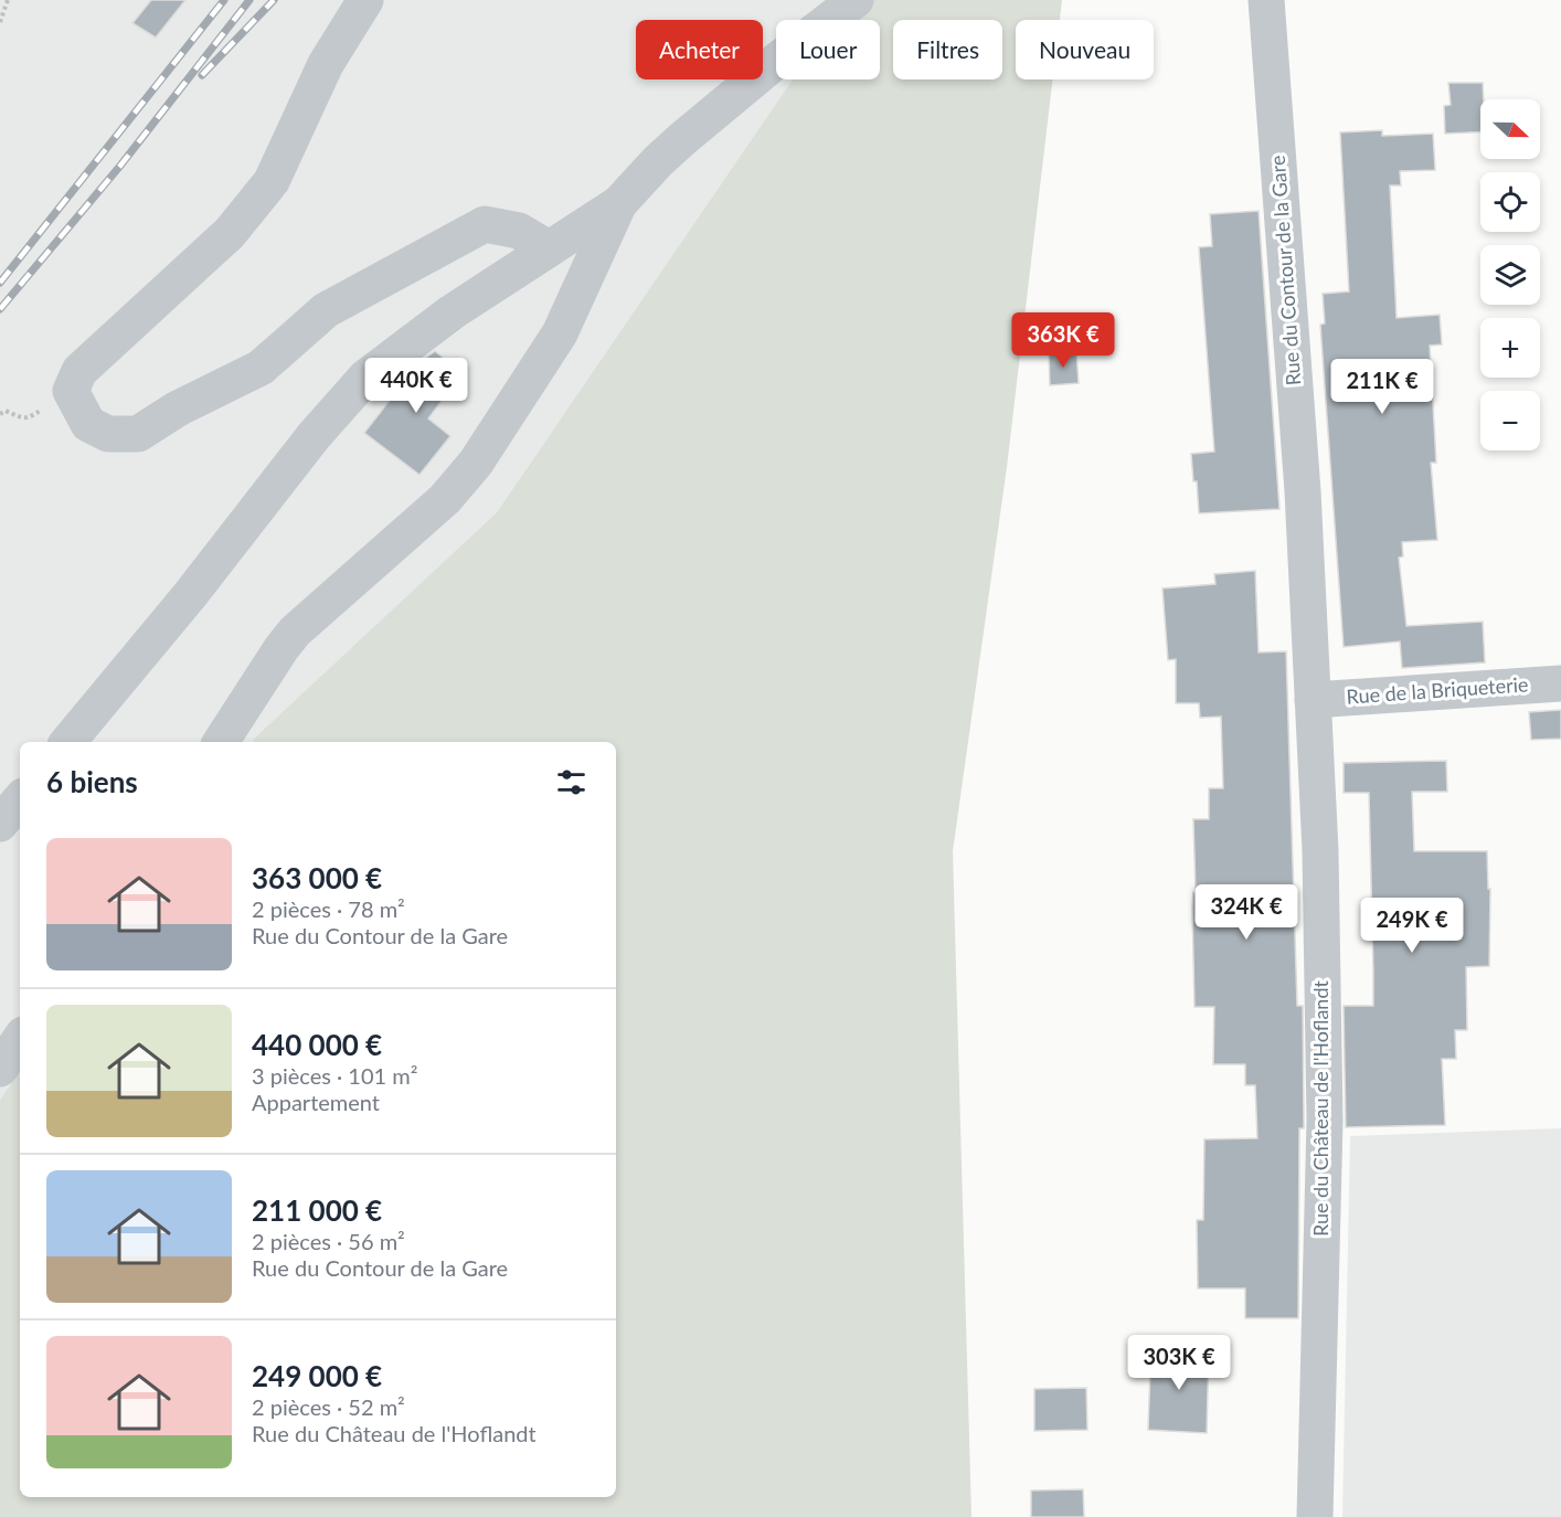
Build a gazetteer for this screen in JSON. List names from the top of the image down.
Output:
{
  "streets": {
    "street": ["Rue du Contour de la Gare", "Rue de la Briqueterie", "Rue du Château de l'Hoflandt"]
  },
  "crossings": [
    ["Rue du Contour de la Gare", "Rue de la Briqueterie"],
    ["Rue du Contour de la Gare", "Rue du Château de l'Hoflandt"],
    ["Rue de la Briqueterie", "Rue du Château de l'Hoflandt"]
  ],
  "north": "right",
  "page": {
    "chip": [
      "Acheter",
      "Louer",
      "Filtres",
      "Nouveau"
    ],
    "map_buttons": ["+", "−"],
    "price": [
      "363K €",
      "440K €",
      "211K €",
      "324K €",
      "249K €",
      "303K €"
    ],
    "heading": "6 biens",
    "list": [
      {
        "name": "363 000 €",
        "note": "2 pièces · 78 m² · Rue du Contour de la Gare"
      },
      {
        "name": "440 000 €",
        "note": "3 pièces · 101 m² · Appartement"
      },
      {
        "name": "211 000 €",
        "note": "2 pièces · 56 m² · Rue du Contour de la Gare"
      },
      {
        "name": "249 000 €",
        "note": "2 pièces · 52 m² · Rue du Château de l'Hoflandt"
      }
    ]
  }
}
